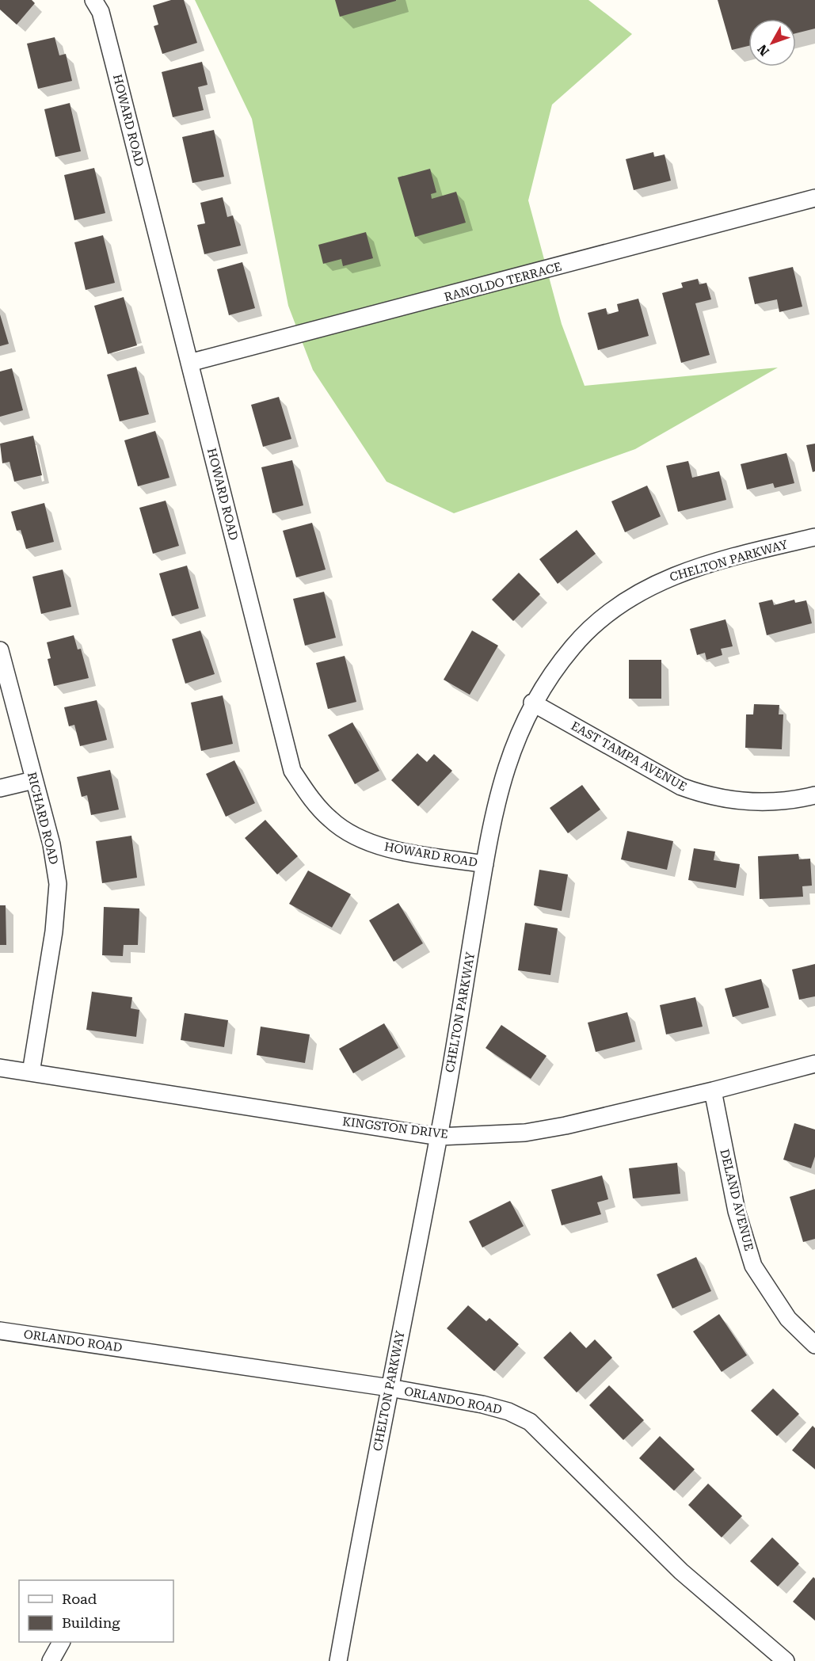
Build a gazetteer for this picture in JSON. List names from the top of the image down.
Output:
{
  "streets": {
    "street": [
      "HOWARD ROAD",
      "RANOLDO TERRACE",
      "CHELTON PARKWAY",
      "EAST TAMPA AVENUE",
      "RICHARD ROAD",
      "KINGSTON DRIVE",
      "DELAND AVENUE",
      "ORLANDO ROAD"
    ]
  },
  "crossings": [
    ["HOWARD ROAD", "RANOLDO TERRACE"],
    ["HOWARD ROAD", "CHELTON PARKWAY"],
    ["CHELTON PARKWAY", "EAST TAMPA AVENUE"],
    ["CHELTON PARKWAY", "KINGSTON DRIVE"],
    ["CHELTON PARKWAY", "ORLANDO ROAD"],
    ["RICHARD ROAD", "KINGSTON DRIVE"],
    ["KINGSTON DRIVE", "DELAND AVENUE"]
  ],
  "legend": ["Road", "Building"],
  "north": "bottom left"
}
